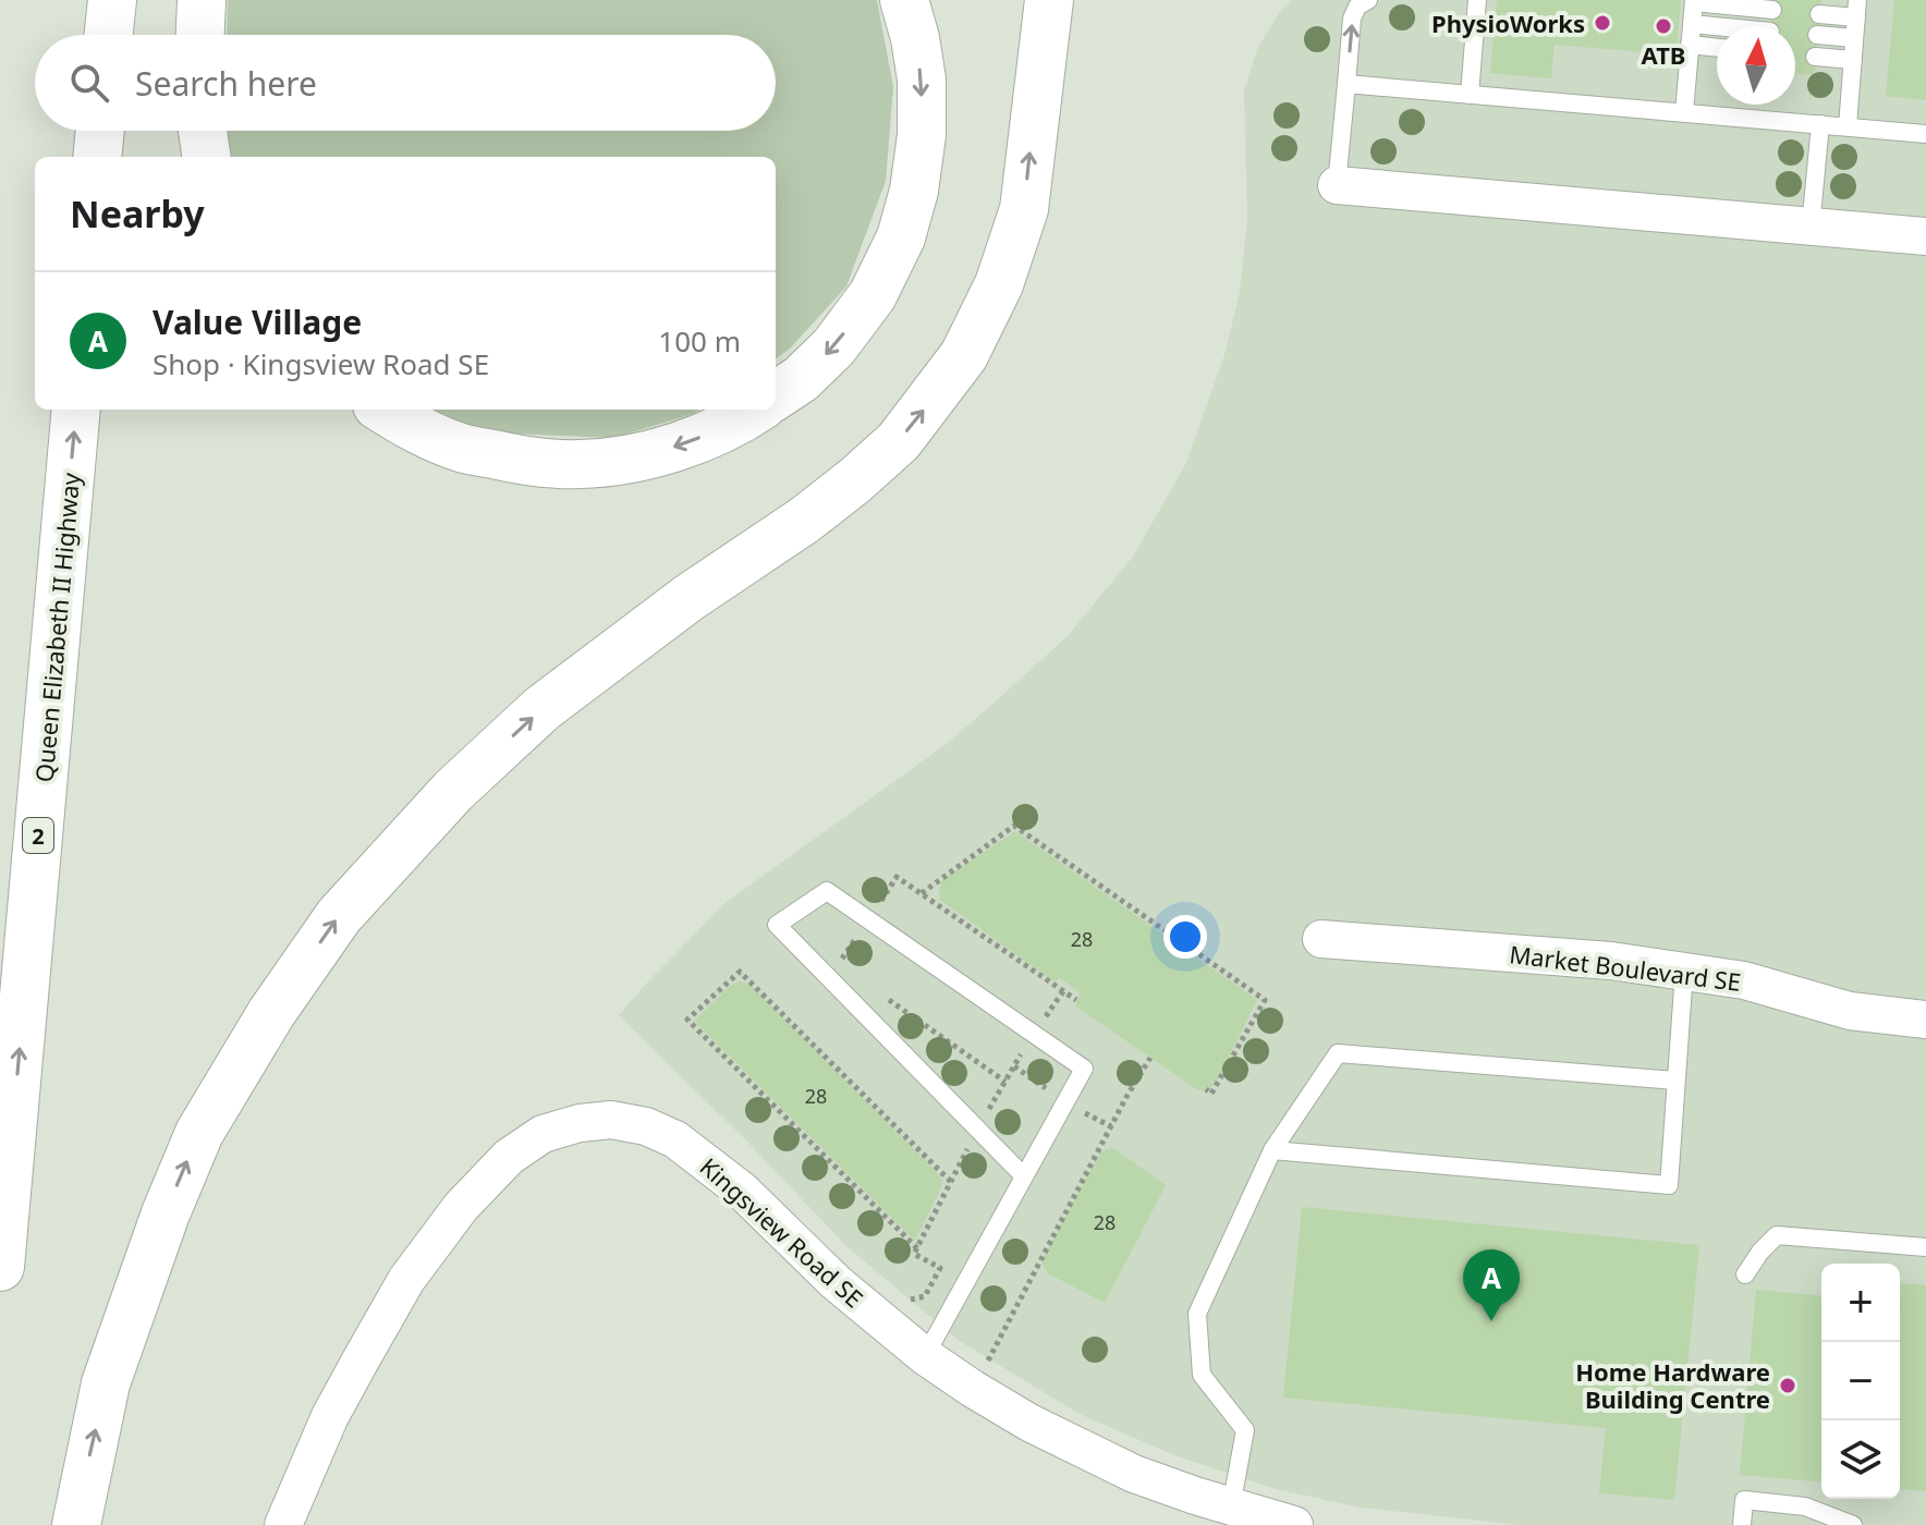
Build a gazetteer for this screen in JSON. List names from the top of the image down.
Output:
{
  "streets": {
    "highway": ["Queen Elizabeth II Highway", "2"],
    "street": ["Market Boulevard SE", "Kingsview Road SE"]
  },
  "one_way": ["Queen Elizabeth II Highway"],
  "places": ["PhysioWorks", "ATB", "Home Hardware Building Centre"],
  "house_numbers": ["28", "28", "28"],
  "north": "top",
  "page": {
    "search": "Search here",
    "heading": "Nearby",
    "list": [
      {
        "mark": "A",
        "name": "Value Village",
        "note": "Shop · Kingsview Road SE",
        "value": "100 m"
      }
    ],
    "pins": "A",
    "map_buttons": ["+", "−"]
  }
}
